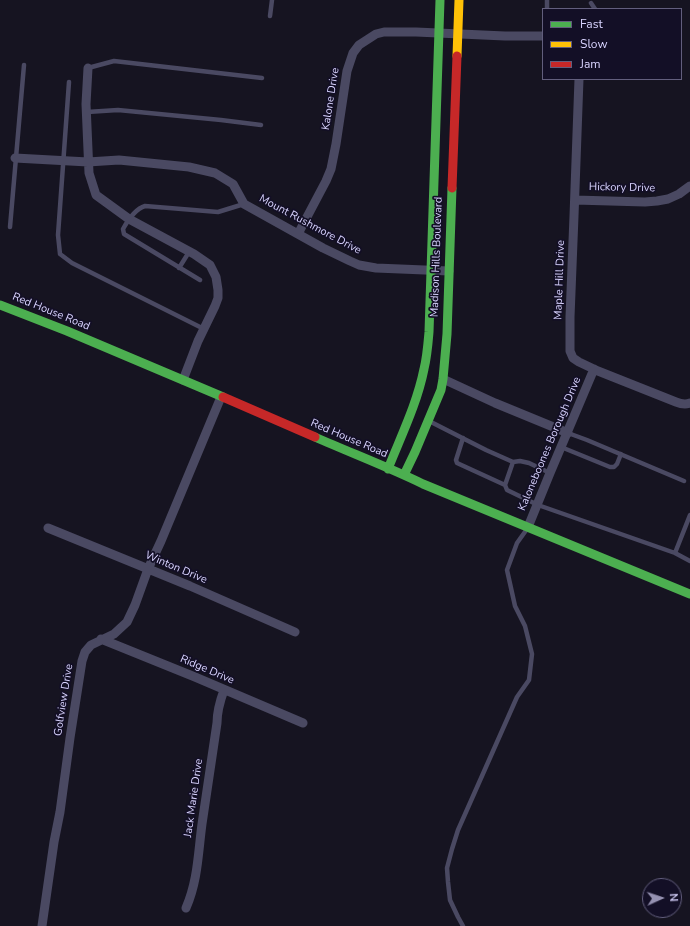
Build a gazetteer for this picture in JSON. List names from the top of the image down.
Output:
{
  "streets": {
    "street": [
      "Kalone Drive",
      "Hickory Drive",
      "Mount Rushmore Drive",
      "Madison Hills Boulevard",
      "Maple Hill Drive",
      "Red House Road",
      "Kaloneboones Borough Drive",
      "Winton Drive",
      "Ridge Drive",
      "Golfview Drive",
      "Jack Marie Drive"
    ]
  },
  "crossings": [
    ["Kalone Drive", "Mount Rushmore Drive"],
    ["Kalone Drive", "Madison Hills Boulevard"],
    ["Hickory Drive", "Maple Hill Drive"],
    ["Mount Rushmore Drive", "Madison Hills Boulevard"],
    ["Madison Hills Boulevard", "Red House Road"],
    ["Maple Hill Drive", "Kaloneboones Borough Drive"],
    ["Red House Road", "Kaloneboones Borough Drive"],
    ["Red House Road", "Golfview Drive"],
    ["Winton Drive", "Golfview Drive"],
    ["Ridge Drive", "Golfview Drive"],
    ["Ridge Drive", "Jack Marie Drive"]
  ],
  "legend": ["Fast", "Slow", "Jam"],
  "north": "right"
}
